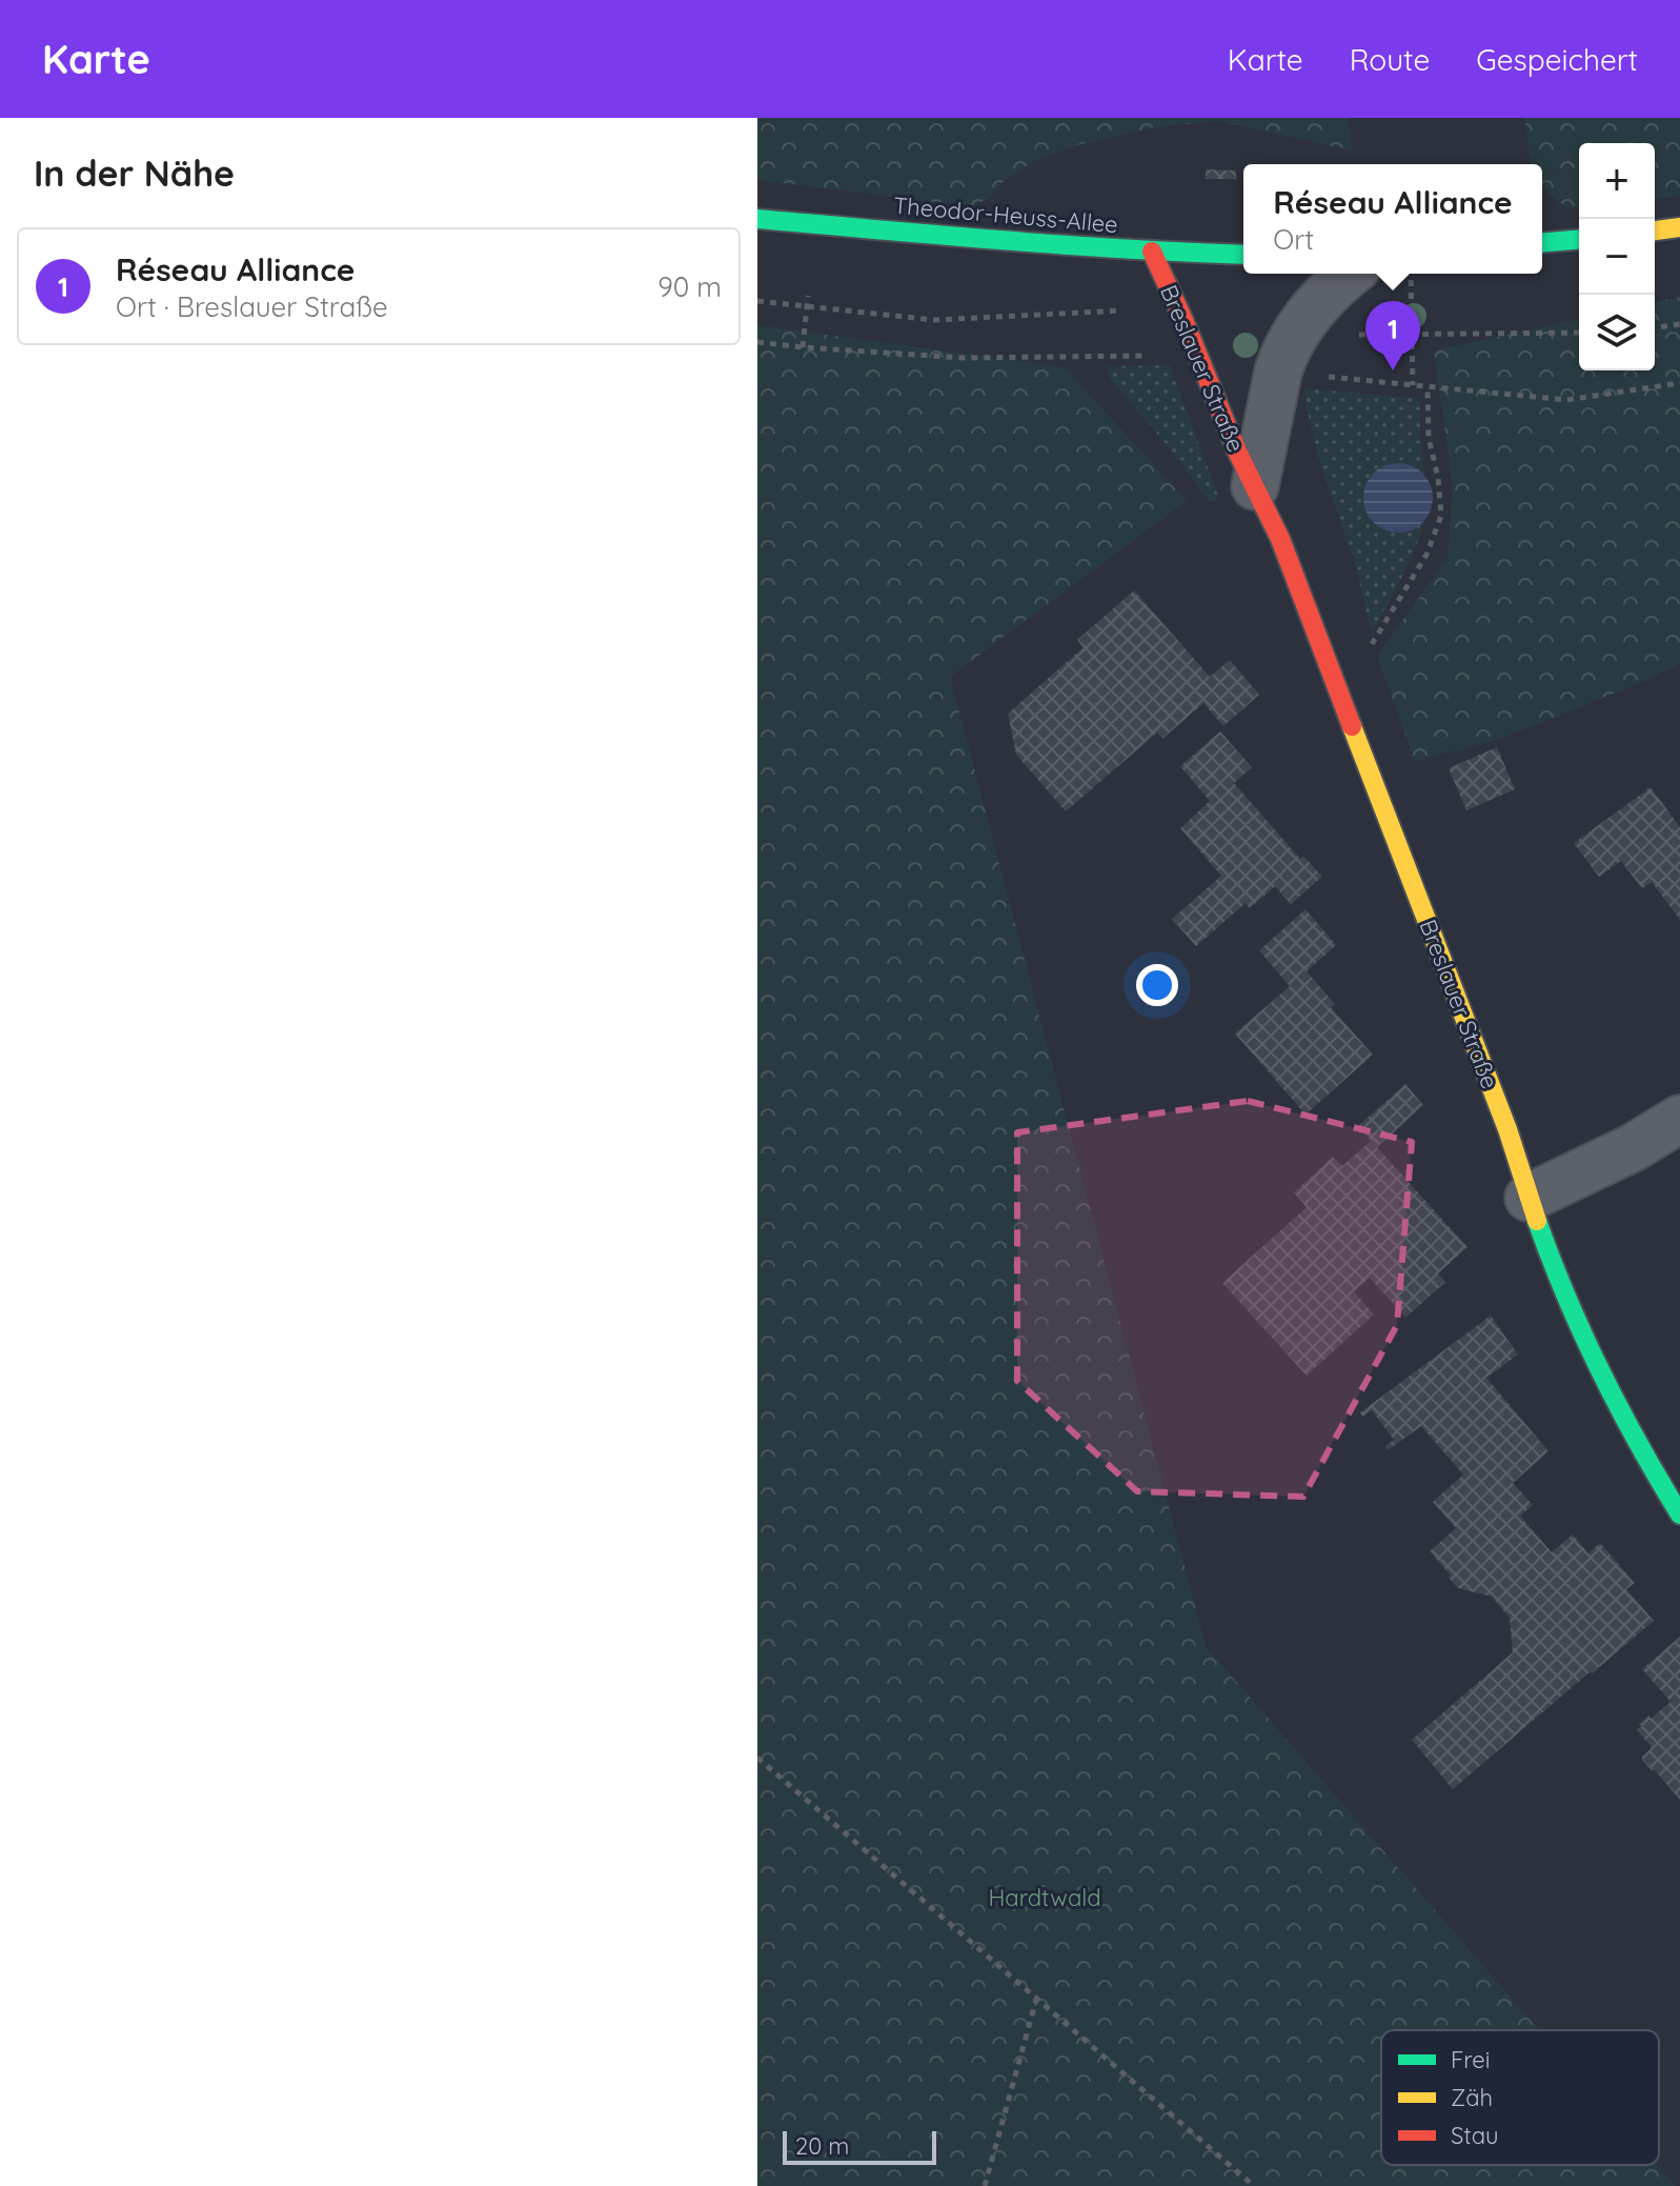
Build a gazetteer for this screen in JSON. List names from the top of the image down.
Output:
{
  "streets": {
    "street": ["Theodor-Heuss-Allee", "Breslauer Straße"]
  },
  "crossings": [
    ["Theodor-Heuss-Allee", "Breslauer Straße"]
  ],
  "parks": ["Hardtwald"],
  "legend": ["Frei", "Zäh", "Stau"],
  "scale_bar": "20 m",
  "page": {
    "header": "Karte",
    "nav": ["Karte", "Route", "Gespeichert"],
    "heading": "In der Nähe",
    "map_buttons": ["+", "−"],
    "popup": ["Réseau Alliance", "Ort"],
    "list": [
      {
        "mark": "1",
        "name": "Réseau Alliance",
        "note": "Ort · Breslauer Straße",
        "value": "90 m"
      }
    ],
    "pins": "1",
    "scale": "20 m"
  }
}
